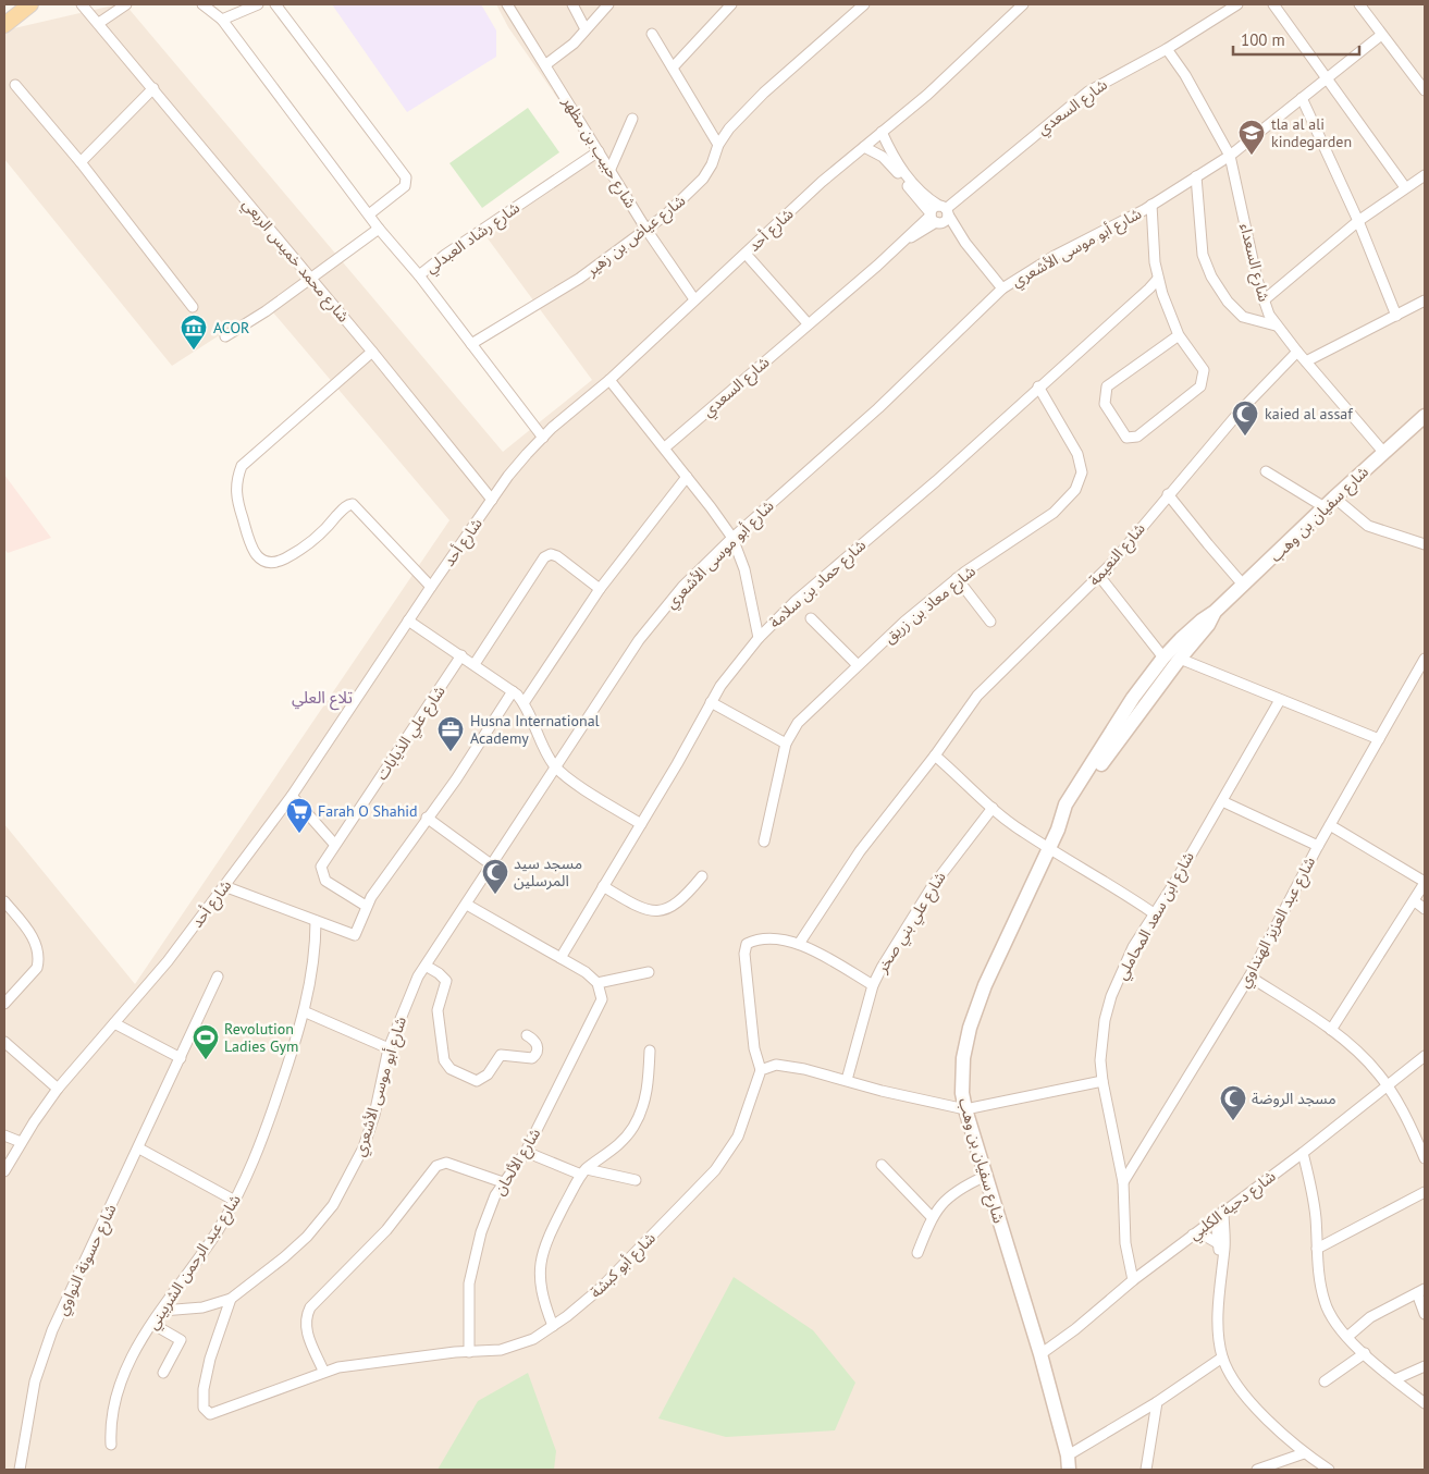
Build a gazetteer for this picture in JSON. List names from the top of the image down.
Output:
{
  "streets": {
    "street": [
      "شارع السعدي",
      "شارع حبيب بن مظهر",
      "شارع أحد",
      "شارع عياض بن زهير",
      "شارع رشاد العبدلي",
      "شارع أبو موسى الأشعري",
      "شارع محمد خميس الربعي",
      "شارع السعداء",
      "شارع سفيان بن وهب",
      "شارع النعيمة",
      "شارع حماد بن سلامة",
      "شارع معاذ بن زريق",
      "شارع علي الذيابات",
      "شارع ابن سعد المحاملي",
      "شارع علي بني صخر",
      "شارع عبد العزيز الهنداوي",
      "شارع الألحان",
      "شارع دحية الكلبي",
      "شارع حسونة النواوي",
      "شارع عبد الرحمن الشربيني",
      "شارع أبو كبشة"
    ]
  },
  "crossings": [
    ["شارع السعدي", "شارع السعداء"],
    ["شارع حبيب بن مظهر", "شارع أحد"],
    ["شارع حبيب بن مظهر", "شارع عياض بن زهير"],
    ["شارع حبيب بن مظهر", "شارع رشاد العبدلي"],
    ["شارع أحد", "شارع محمد خميس الربعي"],
    ["شارع أبو موسى الأشعري", "شارع السعداء"],
    ["شارع أبو موسى الأشعري", "شارع عبد الرحمن الشربيني"],
    ["شارع أبو موسى الأشعري", "شارع أبو كبشة"],
    ["شارع السعداء", "شارع سفيان بن وهب"],
    ["شارع السعداء", "شارع النعيمة"],
    ["شارع سفيان بن وهب", "شارع دحية الكلبي"],
    ["شارع حماد بن سلامة", "شارع معاذ بن زريق"],
    ["شارع ابن سعد المحاملي", "شارع عبد العزيز الهنداوي"],
    ["شارع ابن سعد المحاملي", "شارع دحية الكلبي"],
    ["شارع الألحان", "شارع أبو كبشة"]
  ],
  "districts": ["تلاع العلي"],
  "places": {
    "school or university": ["tla al ali kindegarden"],
    "museum": ["ACOR"],
    "mosque": ["kaied al assaf", "مسجد سيد المرسلين", "مسجد الروضة"],
    "office": ["Husna International Academy"],
    "supermarket": ["Farah O Shahid"],
    "sports": ["Revolution Ladies Gym"]
  },
  "scale_bar": "100 m"
}
